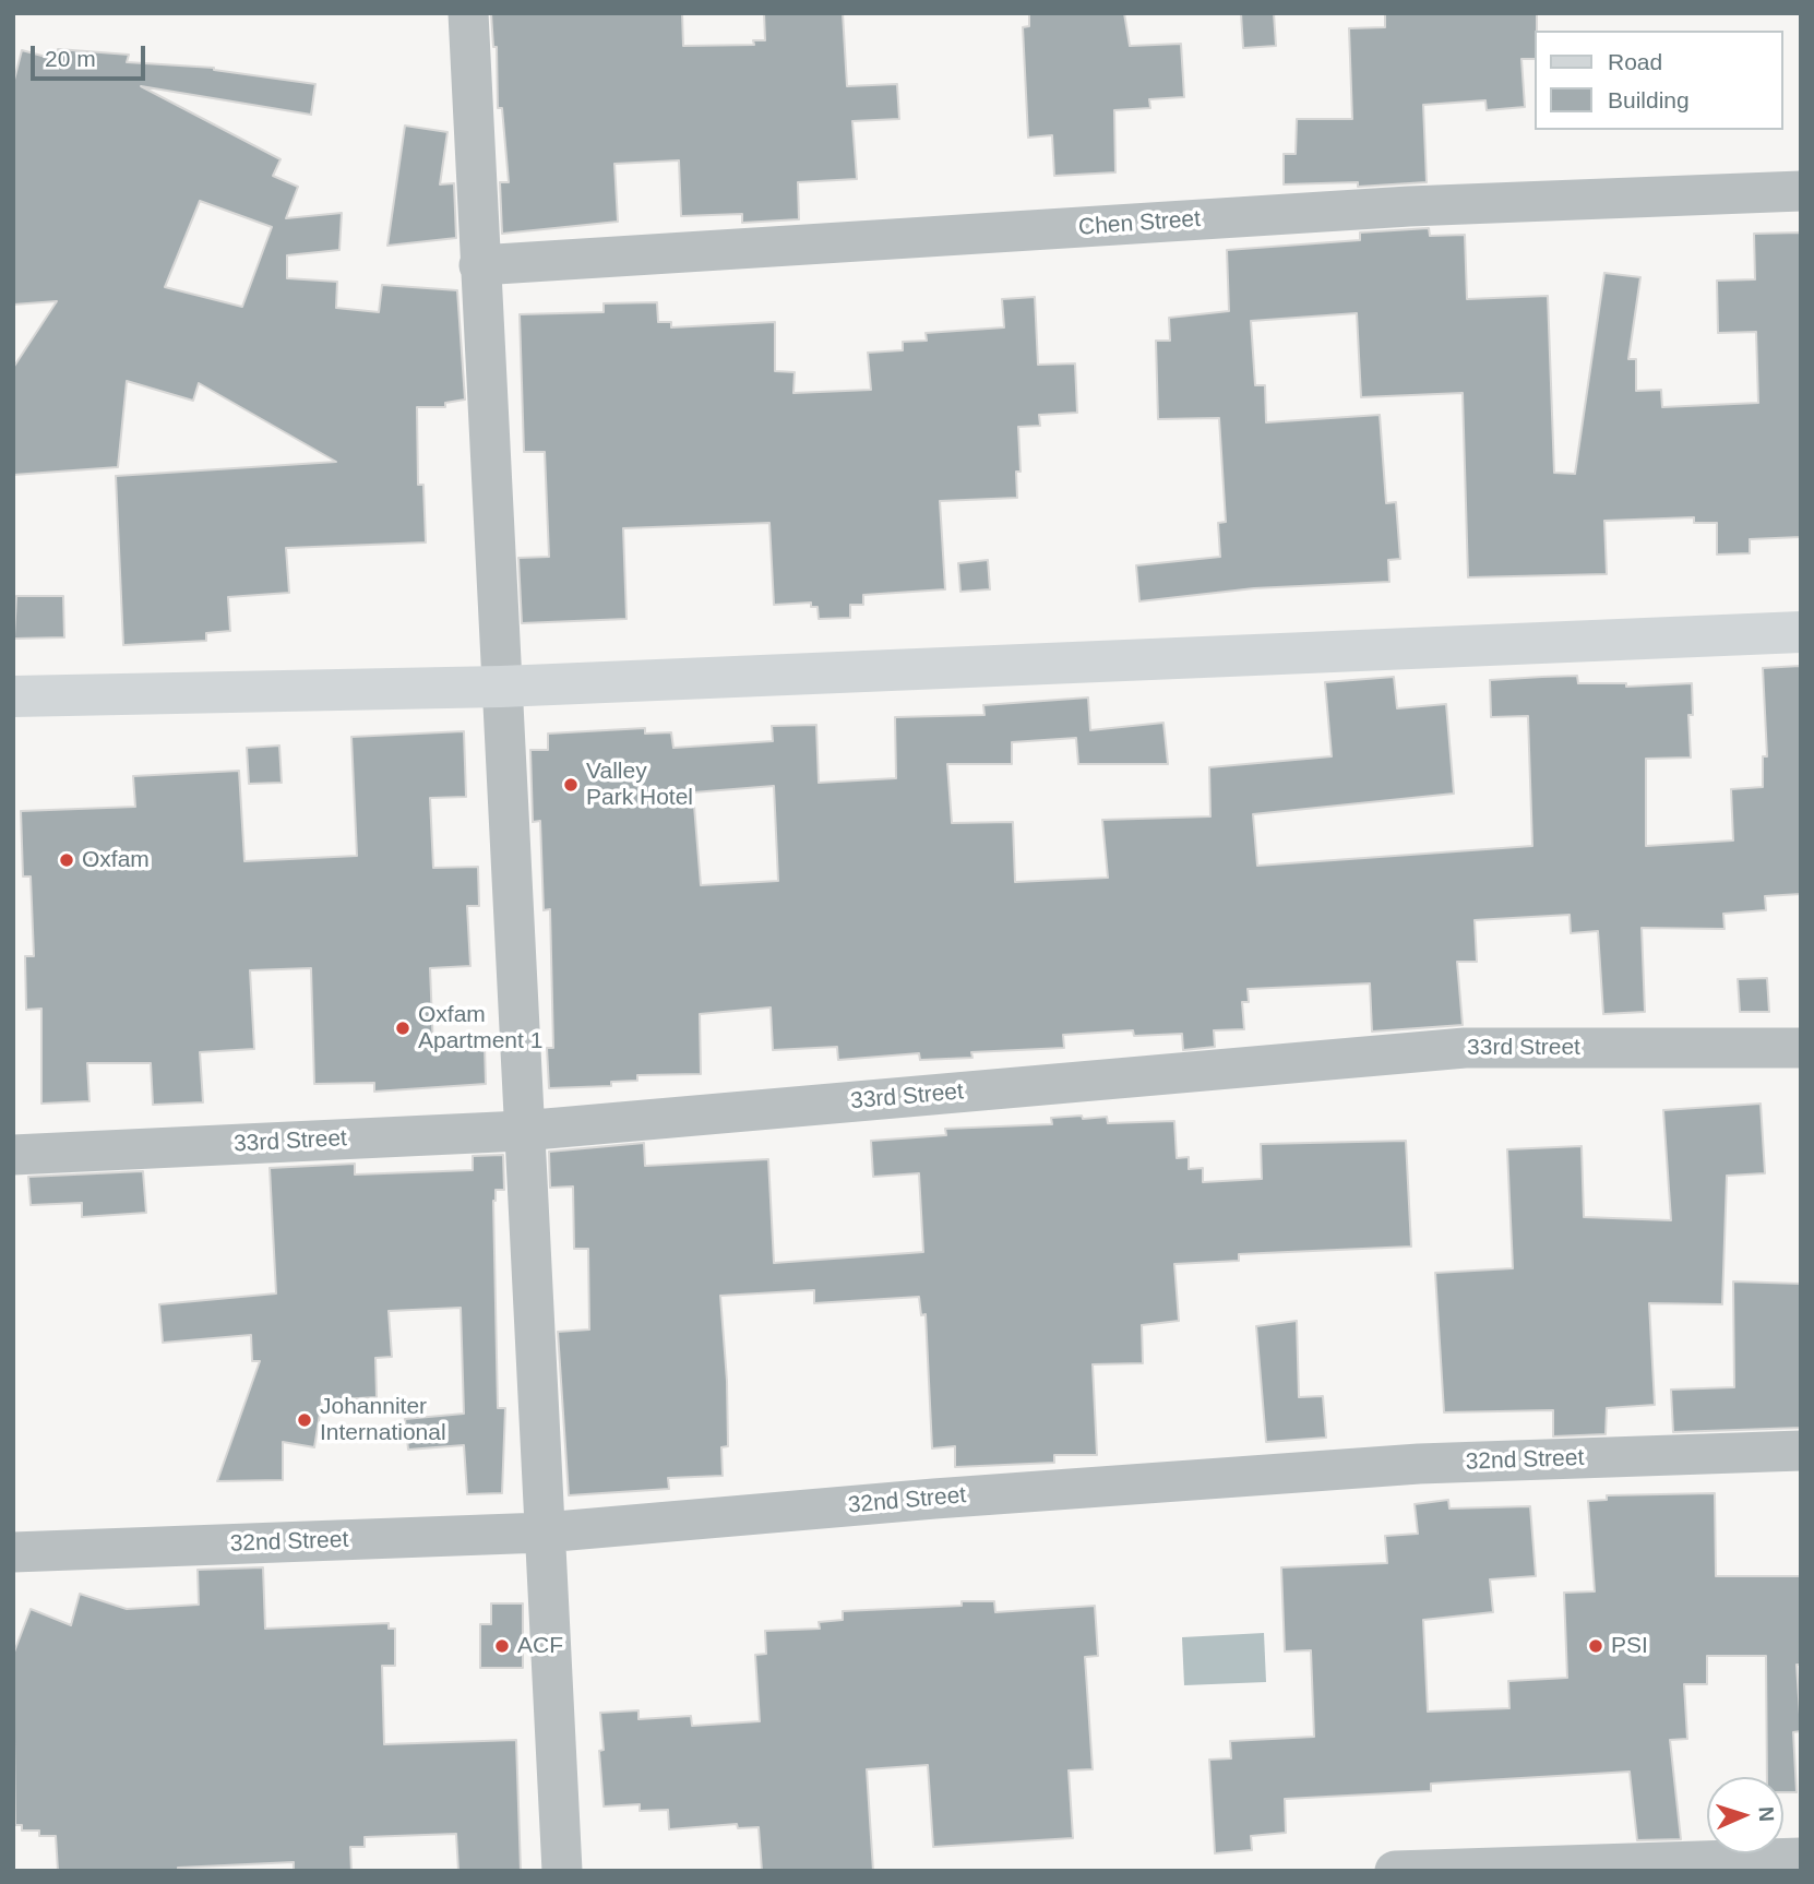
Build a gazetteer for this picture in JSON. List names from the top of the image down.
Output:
{
  "streets": {
    "street": ["Chen Street", "33rd Street", "32nd Street"]
  },
  "places": [
    "Valley Park Hotel",
    "Oxfam",
    "Oxfam Apartment 1",
    "Johanniter International",
    "ACF",
    "PSI"
  ],
  "legend": ["Road", "Building"],
  "scale_bar": "20 m",
  "north": "right"
}
